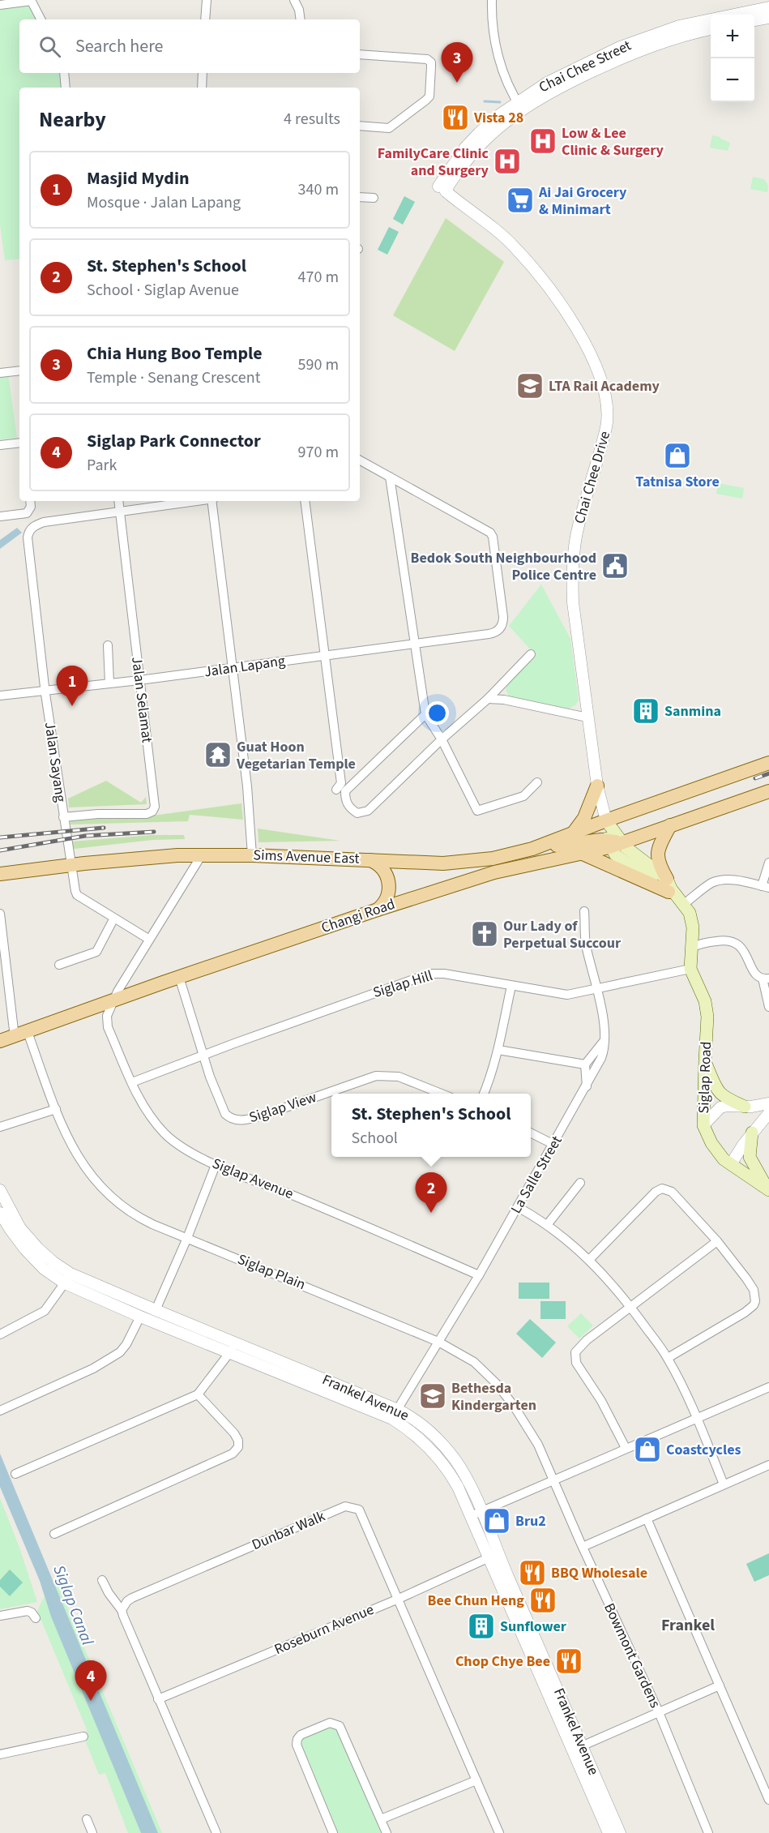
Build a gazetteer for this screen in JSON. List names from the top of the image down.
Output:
{
  "streets": {
    "main road": ["Sims Avenue East", "Changi Road", "Siglap Road"],
    "street": [
      "Chai Chee Street",
      "Chai Chee Drive",
      "Jalan Lapang",
      "Jalan Selamat",
      "Jalan Sayang",
      "Siglap Hill",
      "Siglap View",
      "La Salle Street",
      "Siglap Avenue",
      "Siglap Plain",
      "Frankel Avenue",
      "Dunbar Walk",
      "Roseburn Avenue",
      "Bowmont Gardens"
    ]
  },
  "crossings": [
    ["Chai Chee Street", "Chai Chee Drive"],
    ["Chai Chee Drive", "Sims Avenue East"],
    ["Jalan Lapang", "Jalan Selamat"],
    ["Jalan Lapang", "Jalan Sayang"],
    ["Jalan Selamat", "Jalan Sayang"],
    ["Jalan Sayang", "Sims Avenue East"],
    ["Changi Road", "Siglap View"],
    ["Changi Road", "Siglap Avenue"],
    ["Changi Road", "Siglap Plain"],
    ["Siglap Hill", "Siglap Road"],
    ["Siglap Hill", "Siglap View"],
    ["Siglap Hill", "La Salle Street"],
    ["Siglap Hill", "Siglap Avenue"],
    ["La Salle Street", "Siglap Avenue"],
    ["La Salle Street", "Siglap Plain"],
    ["La Salle Street", "Frankel Avenue"],
    ["Siglap Plain", "Bowmont Gardens"],
    ["Frankel Avenue", "Roseburn Avenue"],
    ["Dunbar Walk", "Roseburn Avenue"]
  ],
  "districts": ["Frankel"],
  "water": ["Siglap Canal"],
  "places": {
    "restaurant": [
      "Vista 28",
      "BBQ Wholesale",
      "Bee Chun Heng",
      "Chop Chye Bee"
    ],
    "hospital": ["Low & Lee Clinic & Surgery", "FamilyCare Clinic and Surgery"],
    "supermarket": ["Ai Jai Grocery & Minimart"],
    "school or university": ["LTA Rail Academy", "Bethesda Kindergarten"],
    "shop": ["Tatnisa Store", "Coastcycles", "Bru2"],
    "public building": ["Bedok South Neighbourhood Police Centre"],
    "building": ["Sanmina", "Sunflower"],
    "temple": ["Guat Hoon Vegetarian Temple"],
    "church": ["Our Lady of Perpetual Succour"]
  },
  "page": {
    "map_buttons": ["+", "−"],
    "search": "Search here",
    "pins": [
      "3",
      "1",
      "2",
      "4"
    ],
    "heading": ["Nearby", "4 results"],
    "list": [
      {
        "mark": "1",
        "name": "Masjid Mydin",
        "note": "Mosque · Jalan Lapang",
        "value": "340 m"
      },
      {
        "mark": "2",
        "name": "St. Stephen's School",
        "note": "School · Siglap Avenue",
        "value": "470 m"
      },
      {
        "mark": "3",
        "name": "Chia Hung Boo Temple",
        "note": "Temple · Senang Crescent",
        "value": "590 m"
      },
      {
        "mark": "4",
        "name": "Siglap Park Connector",
        "note": "Park",
        "value": "970 m"
      }
    ],
    "popup": ["St. Stephen's School", "School"]
  }
}
